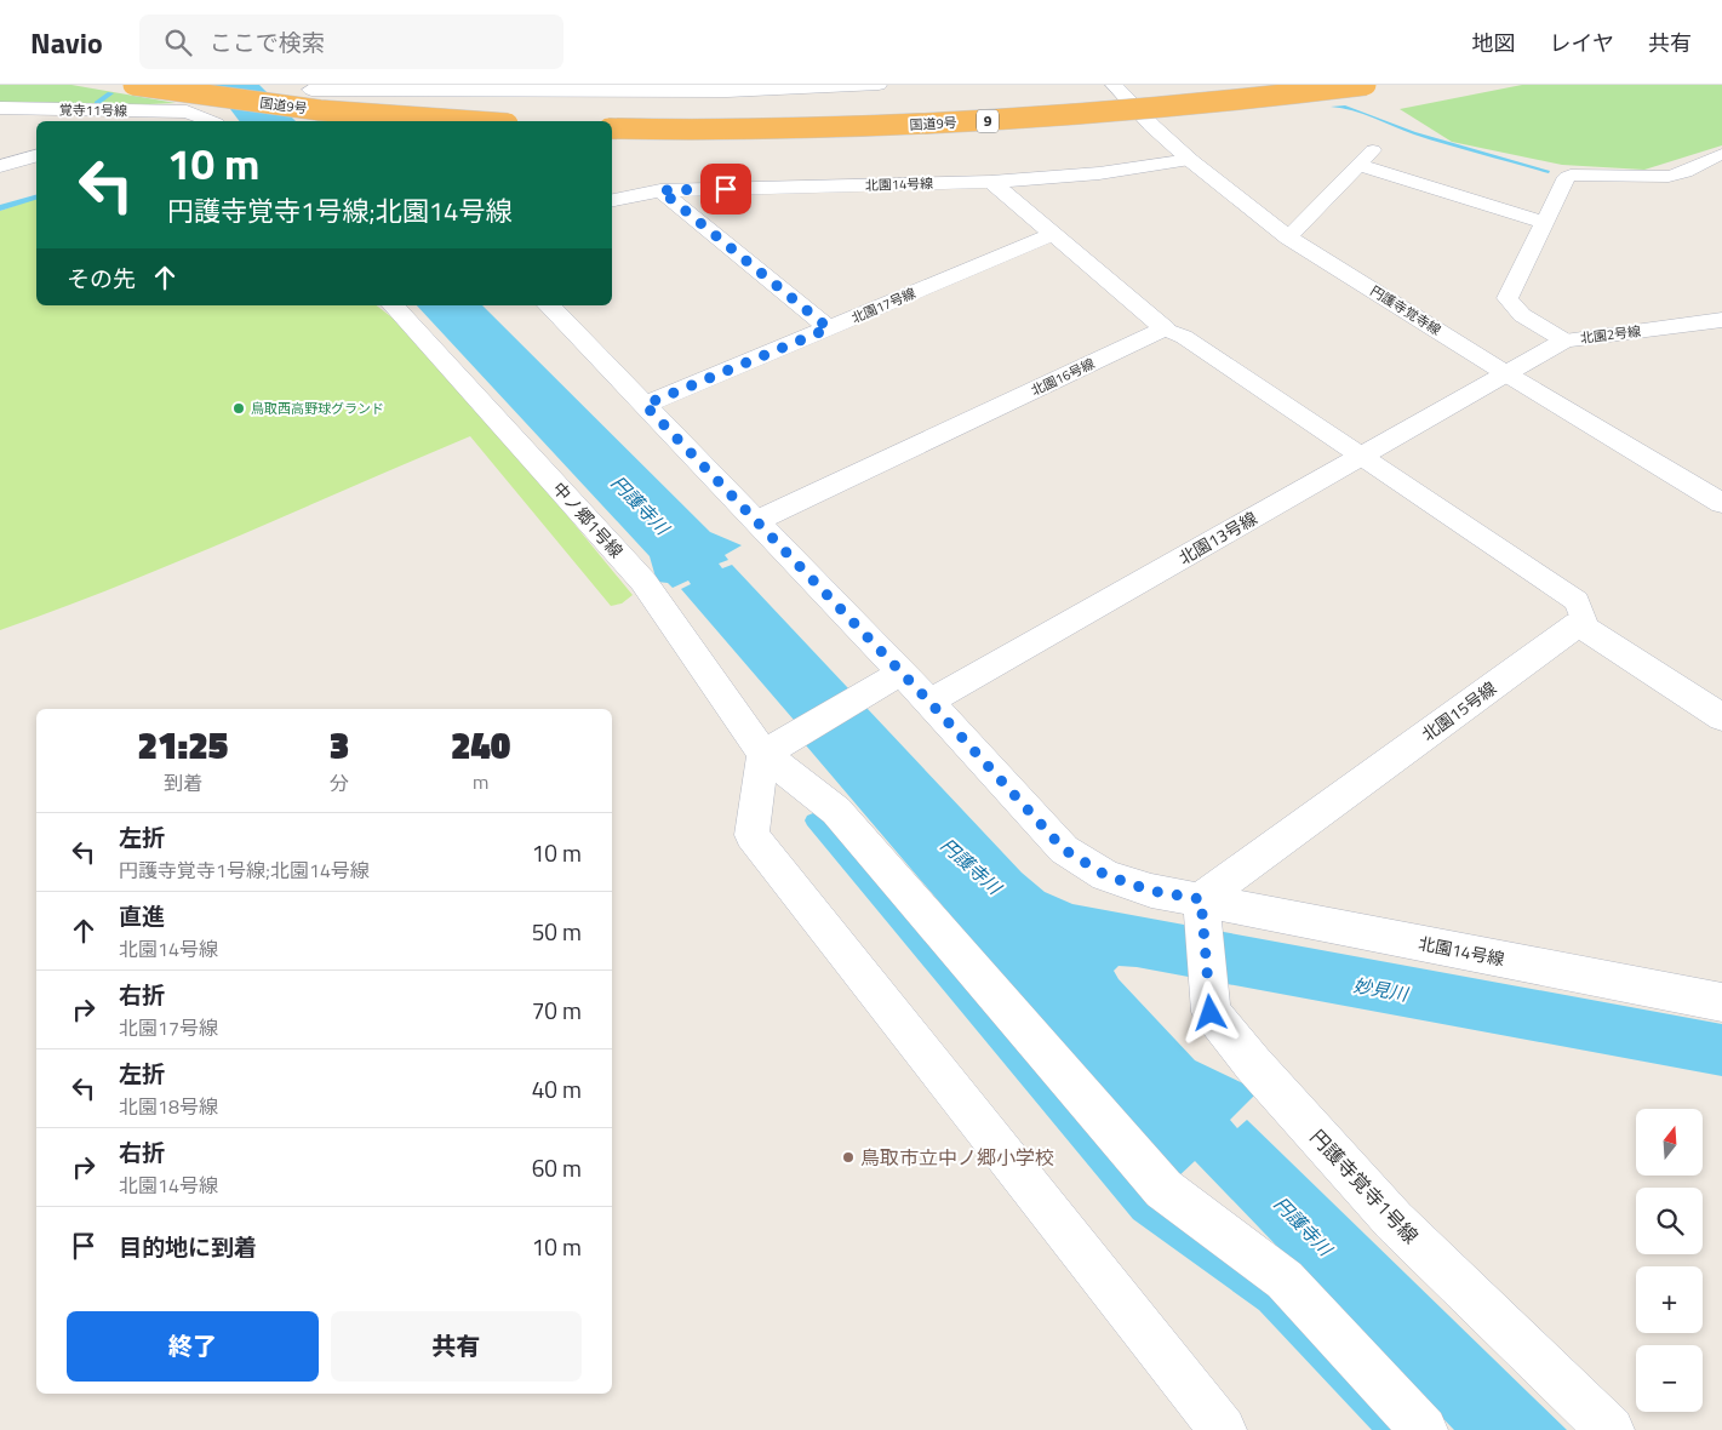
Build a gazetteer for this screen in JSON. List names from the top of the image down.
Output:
{
  "streets": {
    "highway": ["国道9号", "9"],
    "street": [
      "覚寺11号線",
      "北園14号線",
      "北園17号線",
      "円護寺覚寺線",
      "北園2号線",
      "北園16号線",
      "中ノ郷1号線",
      "北園13号線",
      "北園15号線",
      "円護寺覚寺1号線"
    ]
  },
  "crossings": [
    ["北園14号線", "円護寺覚寺線"],
    ["北園14号線", "北園13号線"],
    ["北園14号線", "北園15号線"],
    ["北園14号線", "円護寺覚寺1号線"],
    ["円護寺覚寺線", "北園2号線"],
    ["円護寺覚寺線", "北園13号線"],
    ["北園2号線", "北園13号線"],
    ["北園15号線", "円護寺覚寺1号線"]
  ],
  "water": ["円護寺川", "妙見川"],
  "places": ["鳥取西高野球グランド", "鳥取市立中ノ郷小学校"],
  "north": "top",
  "page": {
    "header": "Navio",
    "search": "ここで検索",
    "nav": ["地図", "レイヤ", "共有"],
    "turn": ["10 m", "円護寺覚寺1号線;北園14号線"],
    "then": "その先",
    "eta": [
      "21:25",
      "到着",
      "3",
      "分",
      "240",
      "m"
    ],
    "list": [
      {
        "name": "左折",
        "note": "円護寺覚寺1号線;北園14号線",
        "value": "10 m"
      },
      {
        "name": "直進",
        "note": "北園14号線",
        "value": "50 m"
      },
      {
        "name": "右折",
        "note": "北園17号線",
        "value": "70 m"
      },
      {
        "name": "左折",
        "note": "北園18号線",
        "value": "40 m"
      },
      {
        "name": "右折",
        "note": "北園14号線",
        "value": "60 m"
      },
      {
        "name": "目的地に到着",
        "value": "10 m"
      }
    ],
    "map_buttons": ["+", "−"],
    "buttons": ["終了", "共有"]
  }
}
